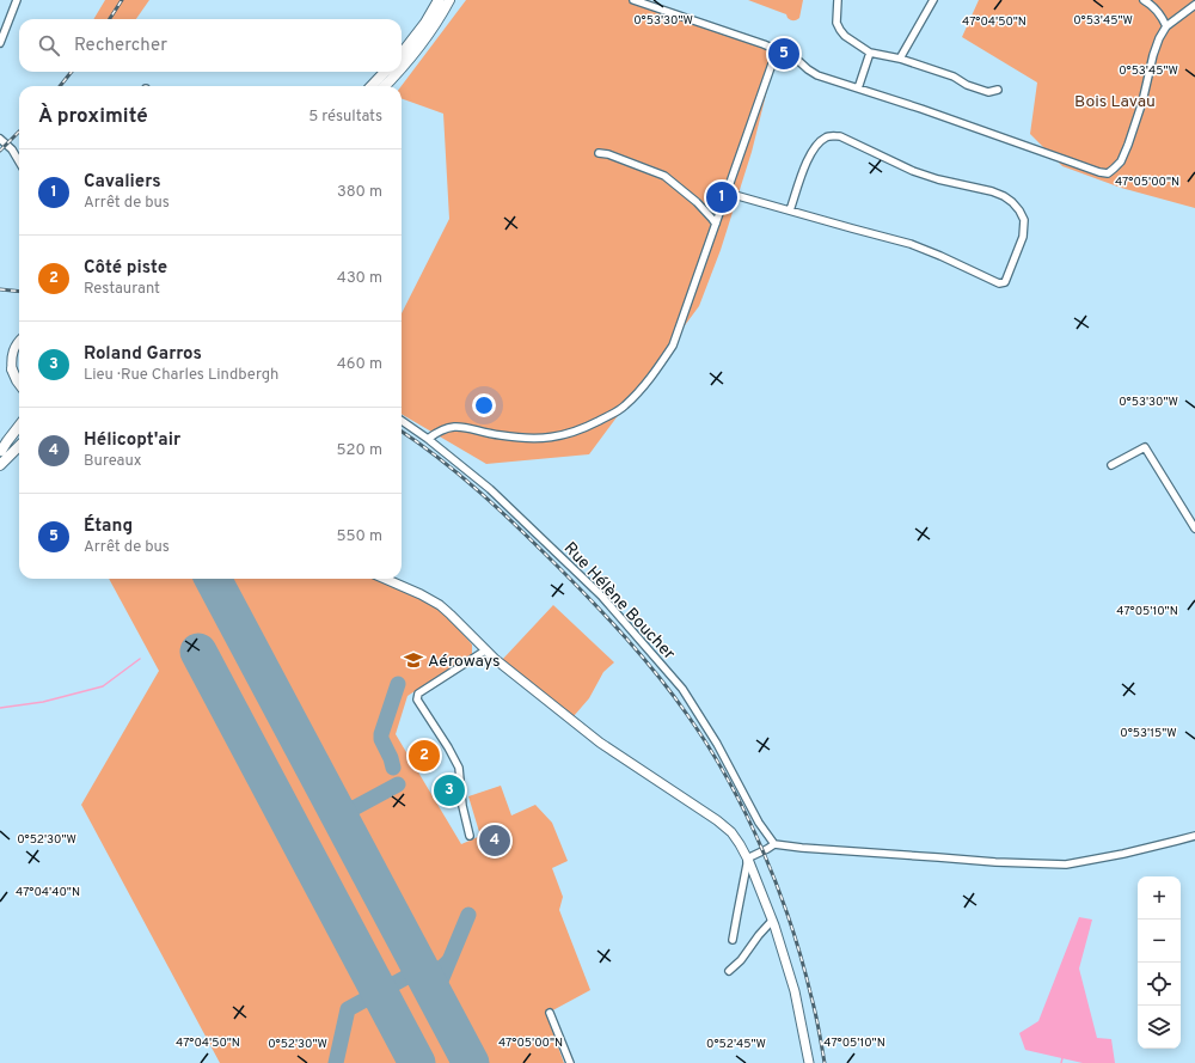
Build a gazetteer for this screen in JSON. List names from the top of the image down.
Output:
{
  "streets": {
    "street": ["Rue Hélène Boucher"]
  },
  "parks": ["Bois Lavau"],
  "places": {
    "school or university": ["Aéroways"]
  },
  "page": {
    "search": "Rechercher",
    "pins": [
      "5",
      "1",
      "2",
      "3",
      "4"
    ],
    "heading": ["À proximité", "5 résultats"],
    "list": [
      {
        "mark": "1",
        "name": "Cavaliers",
        "note": "Arrêt de bus",
        "value": "380 m"
      },
      {
        "mark": "2",
        "name": "Côté piste",
        "note": "Restaurant",
        "value": "430 m"
      },
      {
        "mark": "3",
        "name": "Roland Garros",
        "note": "Lieu · Rue Charles Lindbergh",
        "value": "460 m"
      },
      {
        "mark": "4",
        "name": "Hélicopt'air",
        "note": "Bureaux",
        "value": "520 m"
      },
      {
        "mark": "5",
        "name": "Étang",
        "note": "Arrêt de bus",
        "value": "550 m"
      }
    ],
    "map_buttons": ["+", "−"]
  },
  "coordinates": [
    "0°53'30\"W",
    "0°53'45\"W",
    "47°04'50\"N",
    "47°05'00\"N",
    "47°05'10\"N",
    "0°53'15\"W",
    "0°52'30\"W",
    "47°04'40\"N",
    "0°52'45\"W"
  ]
}
